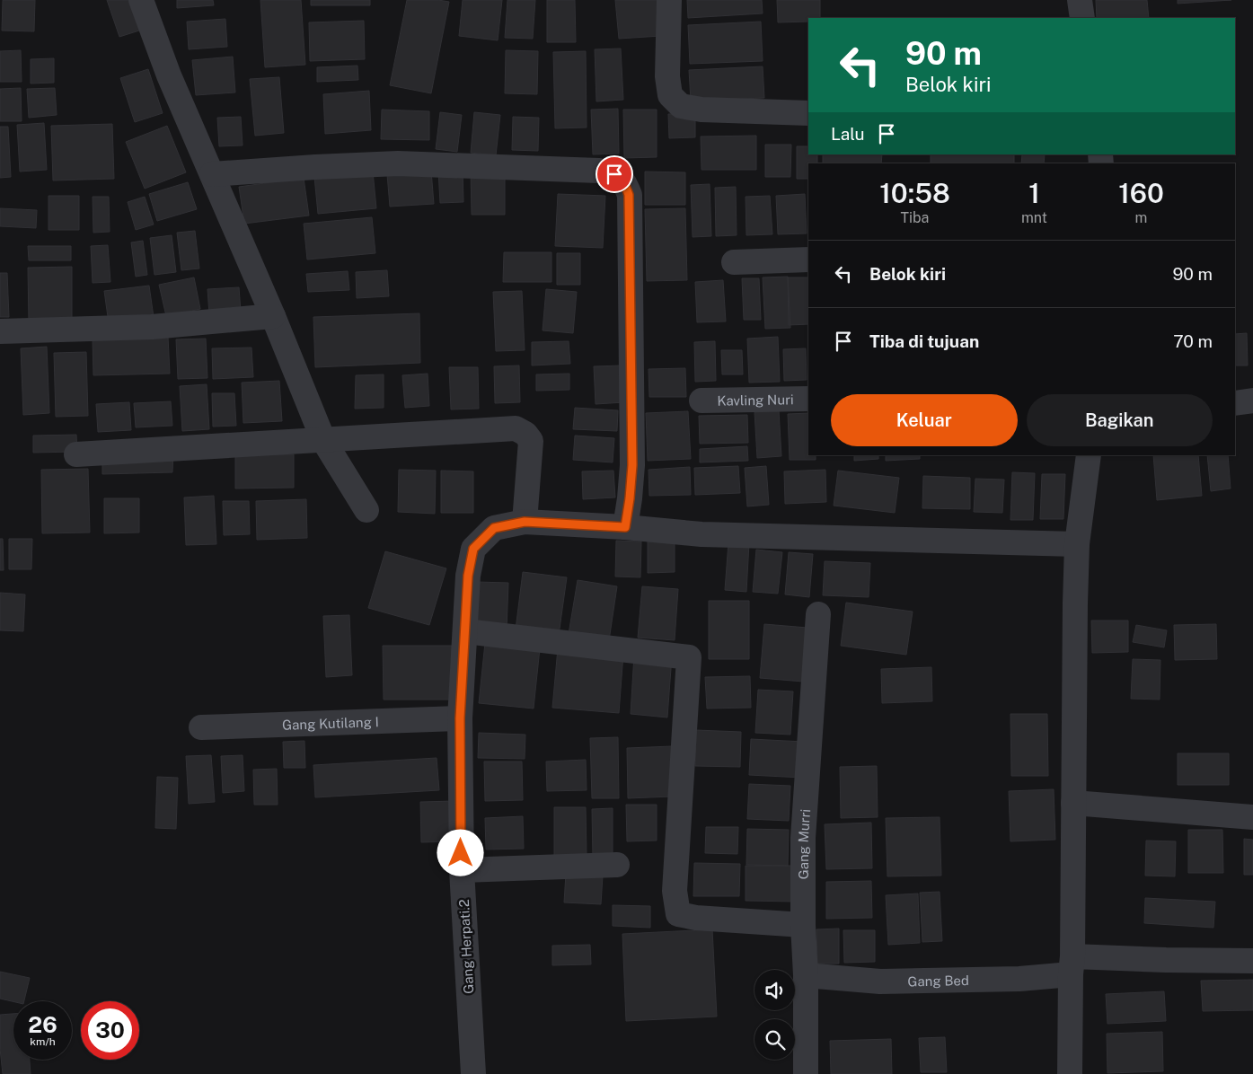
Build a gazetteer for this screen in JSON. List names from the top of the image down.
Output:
{
  "streets": {
    "street": [
      "Kavling Nuri",
      "Gang Kutilang I",
      "Gang Murri",
      "Gang Herpati.2",
      "Gang Bed"
    ]
  },
  "crossings": [
    ["Gang Kutilang I", "Gang Herpati.2"],
    ["Gang Murri", "Gang Bed"]
  ],
  "page": {
    "turn": ["90 m", "Belok kiri"],
    "then": "Lalu",
    "eta": [
      "10:58",
      "Tiba",
      "1",
      "mnt",
      "160",
      "m"
    ],
    "list": [
      {
        "name": "Belok kiri",
        "value": "90 m"
      },
      {
        "name": "Tiba di tujuan",
        "value": "70 m"
      }
    ],
    "buttons": ["Keluar", "Bagikan"],
    "speed": "26 km/h",
    "limit": "30"
  }
}
